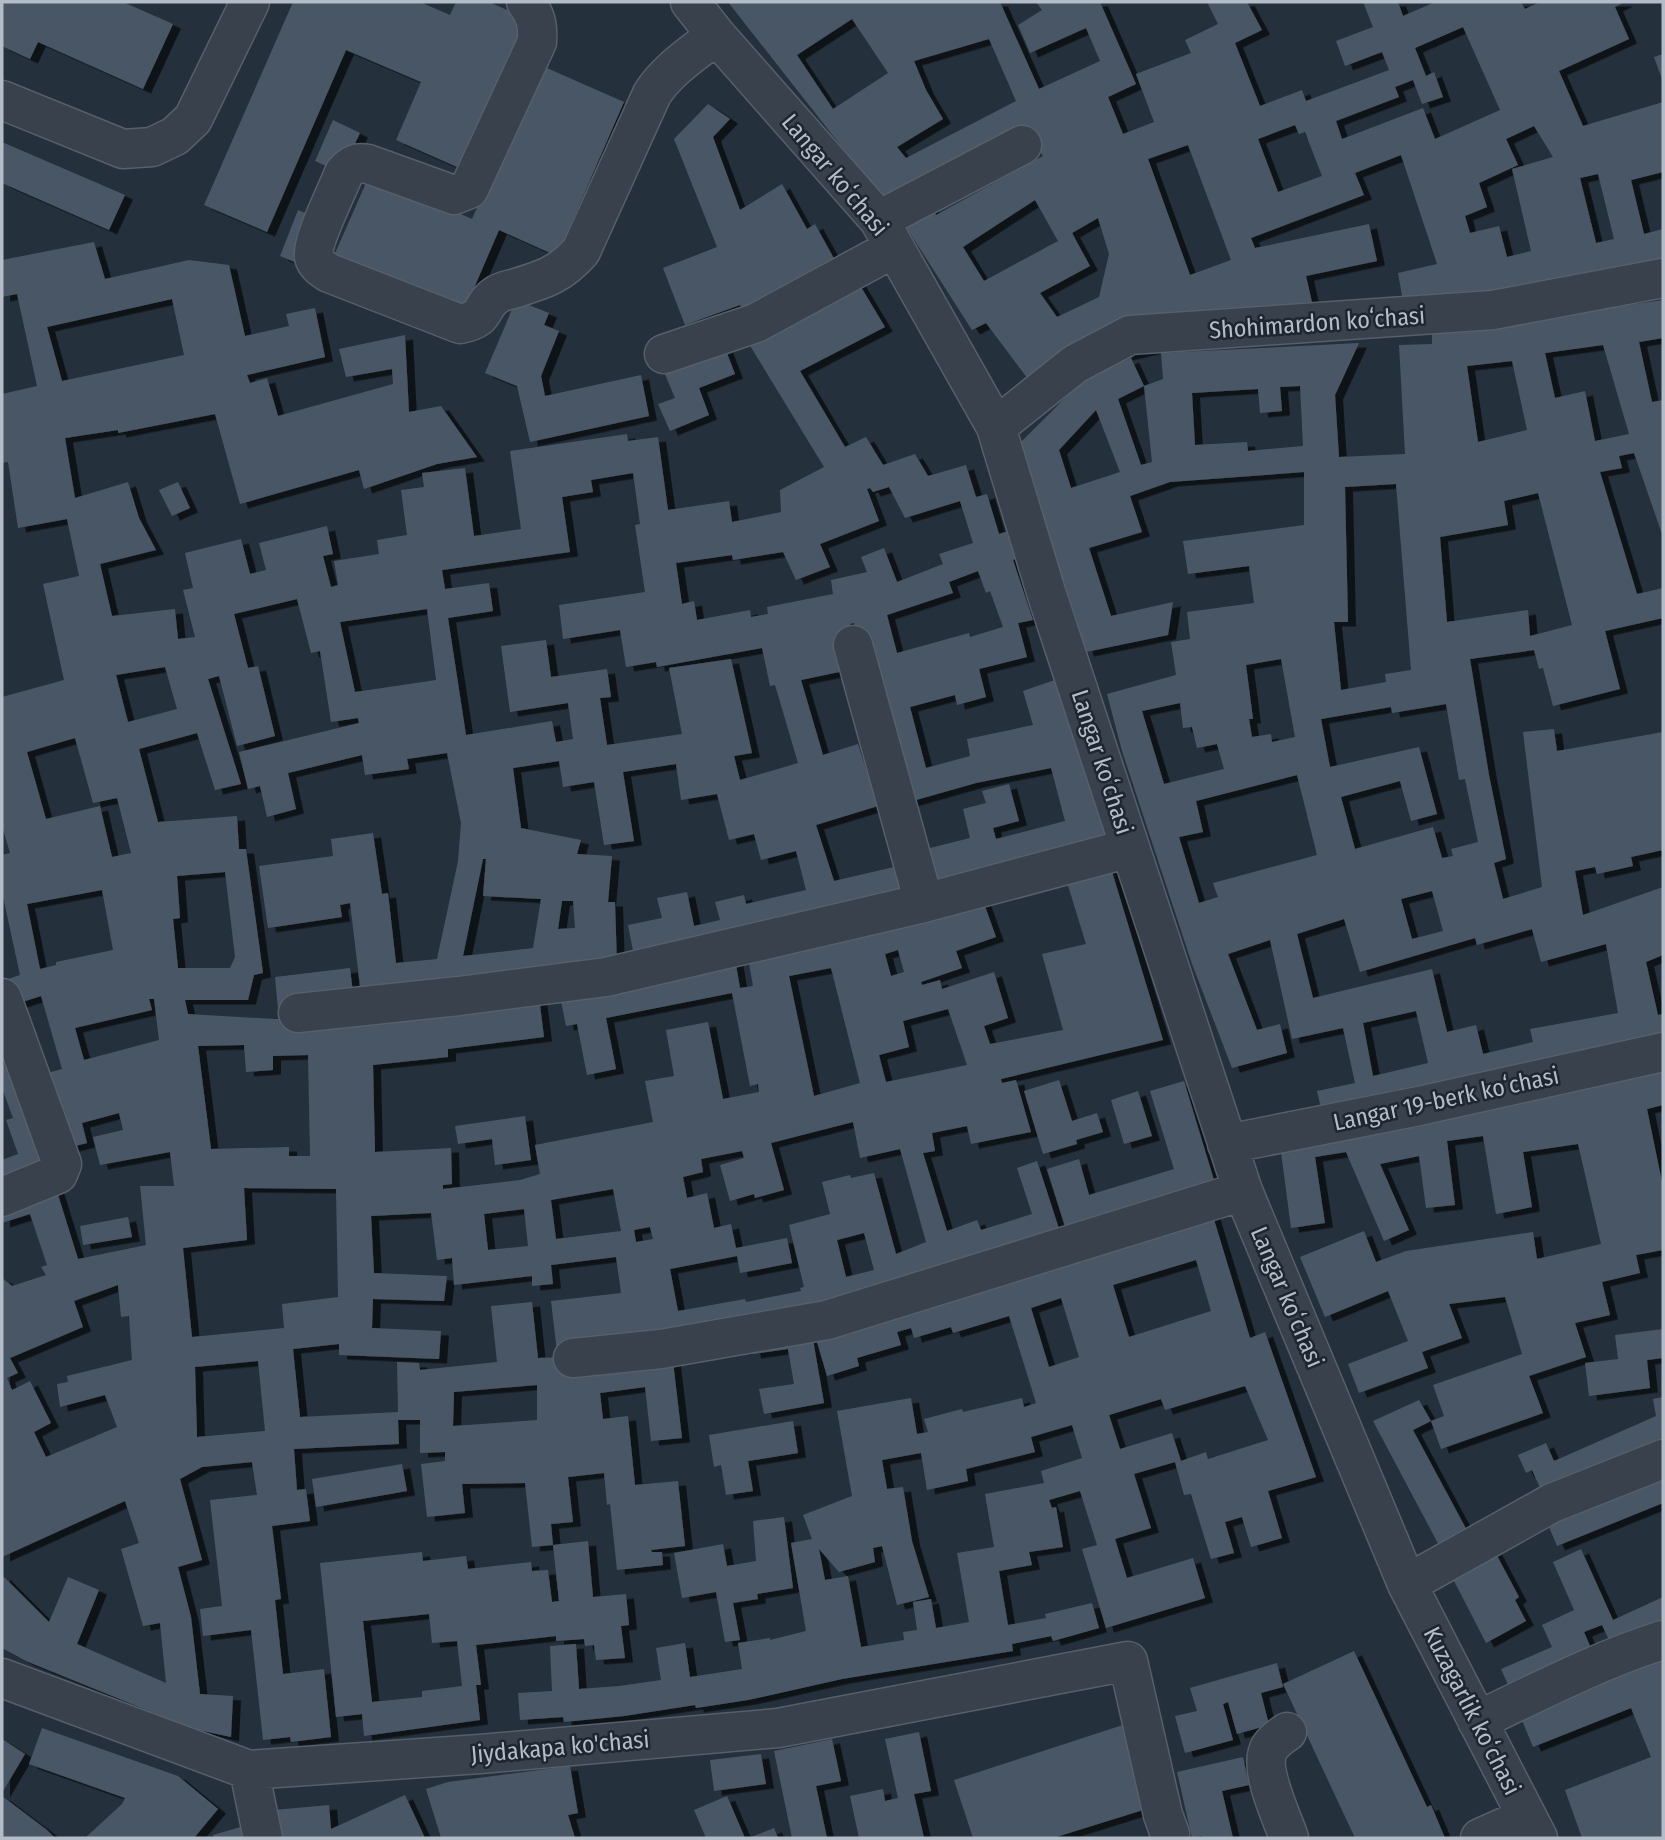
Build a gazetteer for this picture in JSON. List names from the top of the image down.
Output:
{
  "streets": {
    "street": [
      "Langar koʻchasi",
      "Shohimardon koʻchasi",
      "Langar 19-berk koʻchasi",
      "Kuzagarlik koʻchasi",
      "Jiydakapa ko'chasi"
    ]
  },
  "crossings": [
    ["Langar koʻchasi", "Shohimardon koʻchasi"],
    ["Langar koʻchasi", "Langar 19-berk koʻchasi"],
    ["Langar koʻchasi", "Kuzagarlik koʻchasi"]
  ]
}
